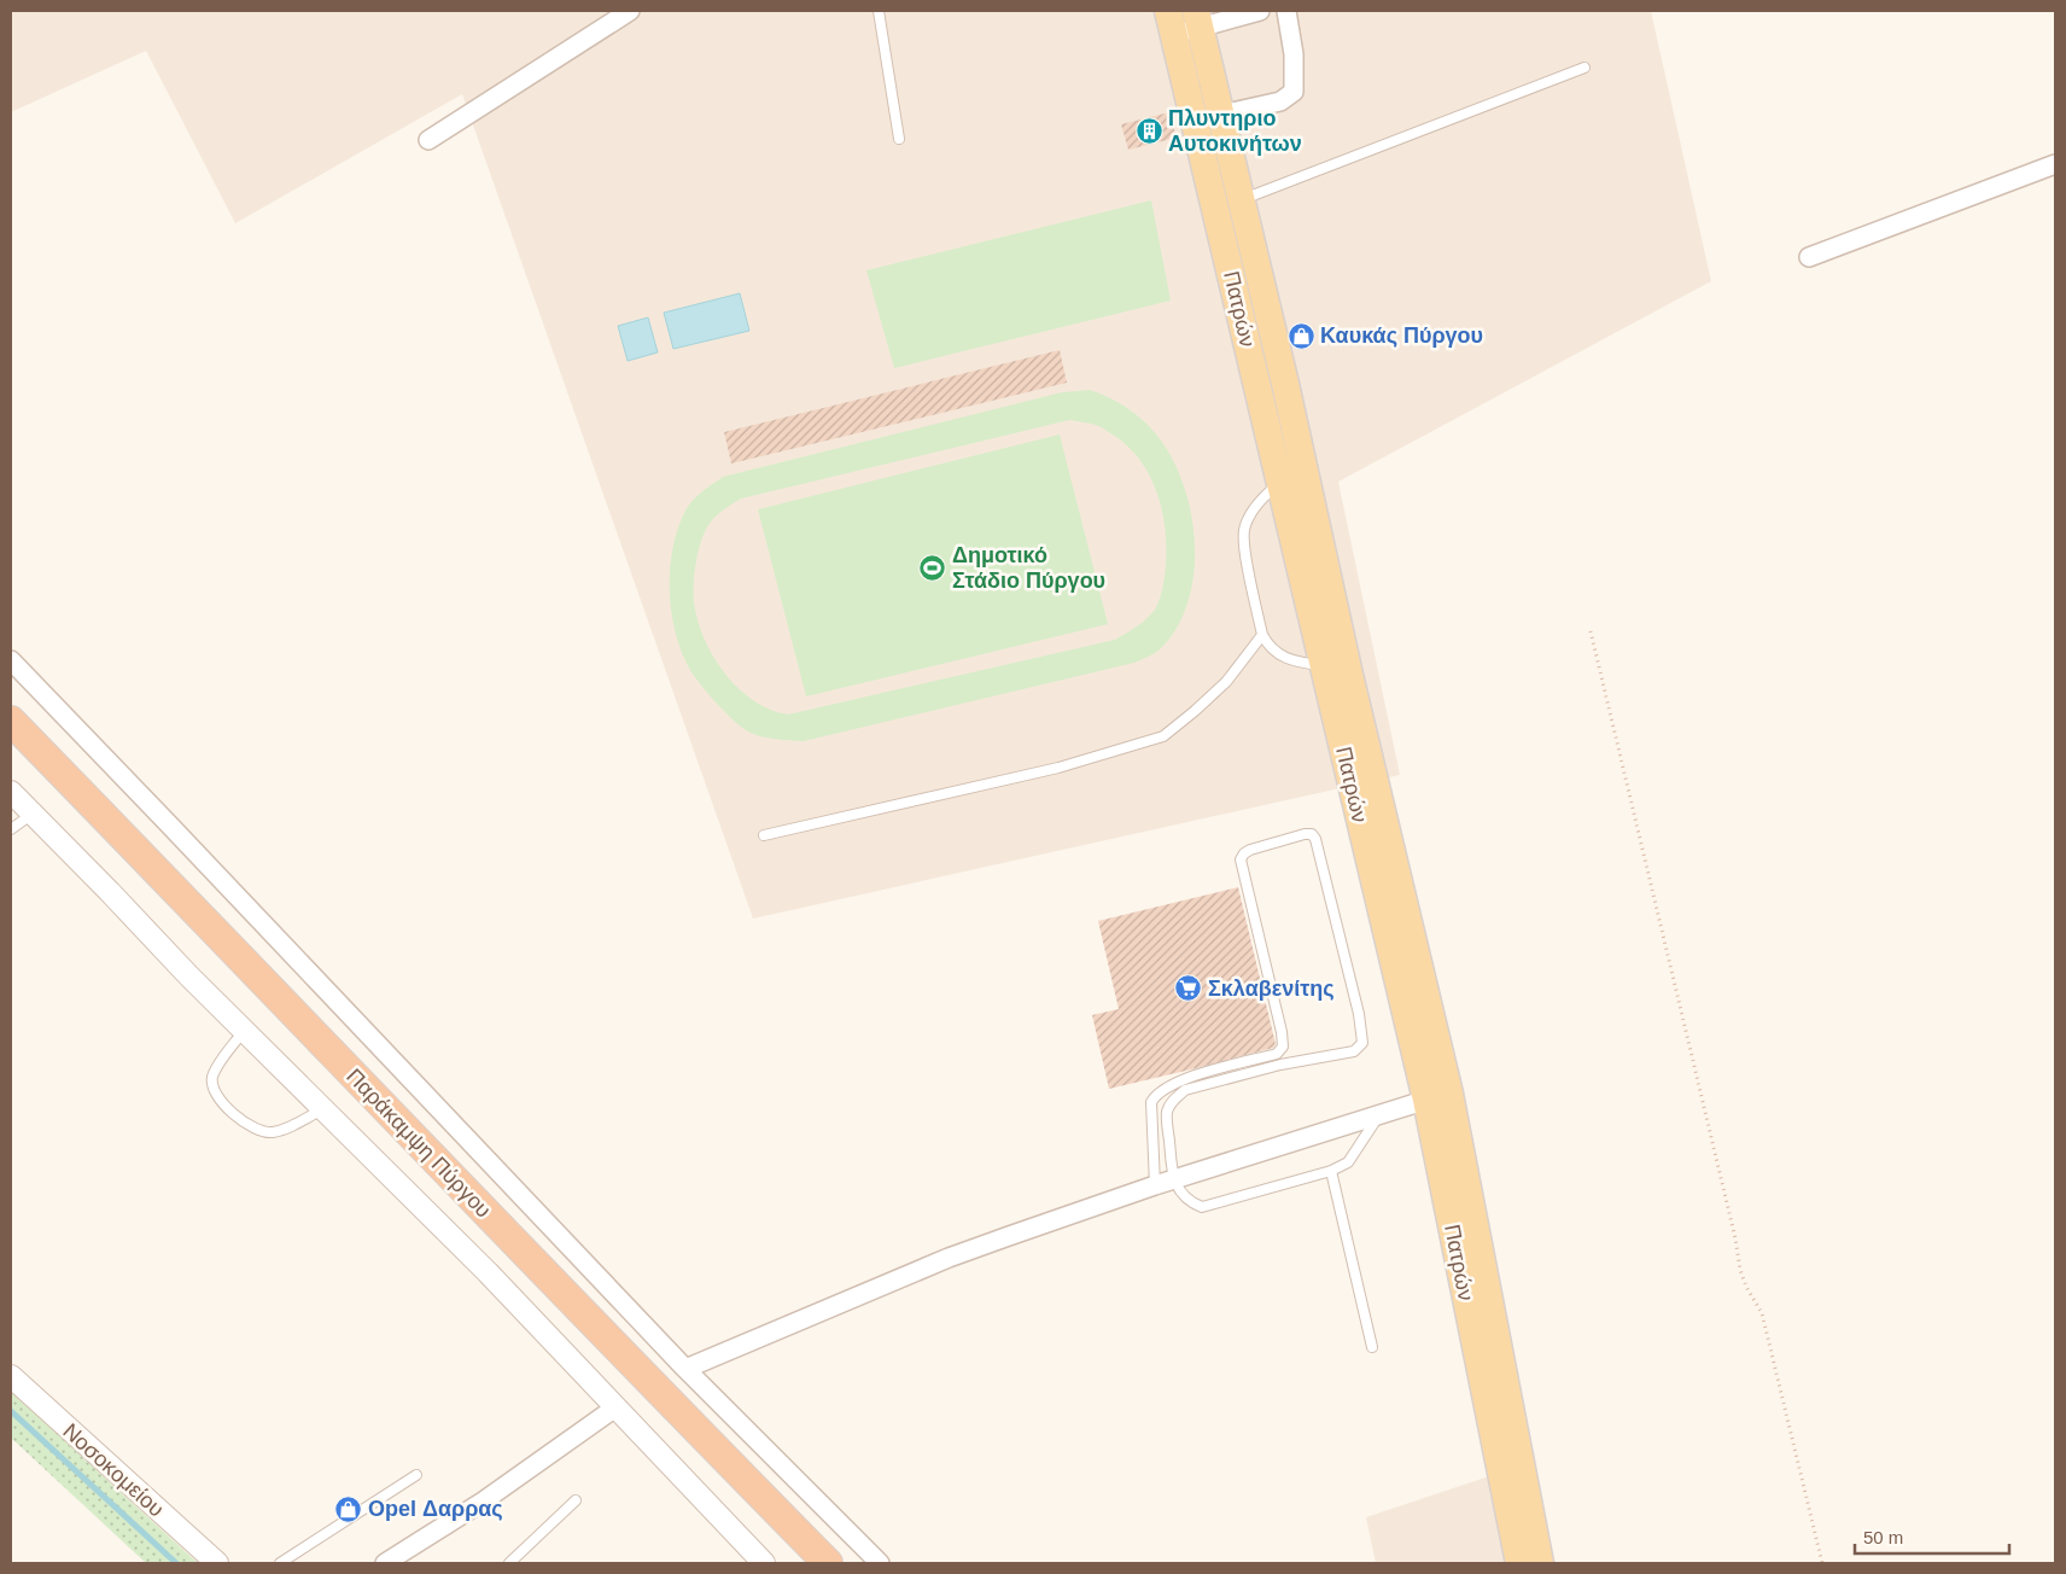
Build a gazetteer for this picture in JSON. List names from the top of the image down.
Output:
{
  "streets": {
    "highway": ["Παράκαμψη Πύργου"],
    "main road": ["Πατρών"],
    "street": ["Νοσοκομείου"]
  },
  "places": {
    "building": ["Πλυντηριο Αυτοκινήτων"],
    "shop": ["Καυκάς Πύργου", "Opel Δαρρας"],
    "sports": ["Δημοτικό Στάδιο Πύργου"],
    "supermarket": ["Σκλαβενίτης"]
  },
  "scale_bar": "50 m"
}
